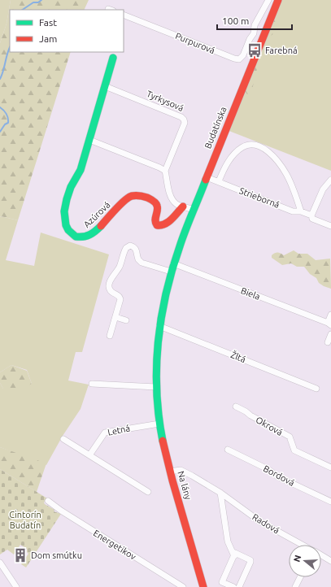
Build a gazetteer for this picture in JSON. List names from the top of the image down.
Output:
{
  "streets": {
    "street": [
      "Purpurová",
      "Tyrkysová",
      "Budatínska",
      "Strieborná",
      "Azúrová",
      "Biela",
      "Žltá",
      "Okrová",
      "Letná",
      "Bordová",
      "Na lány",
      "Radová",
      "Energetikov"
    ]
  },
  "crossings": [
    ["Budatínska", "Strieborná"],
    ["Budatínska", "Biela"],
    ["Budatínska", "Na lány"],
    ["Biela", "Na lány"],
    ["Žltá", "Na lány"],
    ["Letná", "Na lány"],
    ["Na lány", "Radová"]
  ],
  "parks": ["Cintorín Budatín"],
  "places": {
    "bus stop": ["Farebná"],
    "building": ["Dom smútku"]
  },
  "legend": ["Fast", "Jam"],
  "scale_bar": "100 m",
  "north": "left"
}
